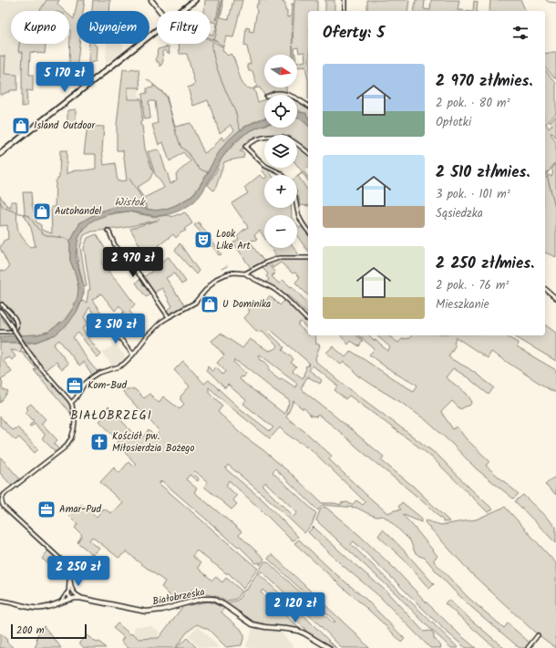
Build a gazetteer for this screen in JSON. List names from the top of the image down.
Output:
{
  "streets": {
    "street": ["Białobrzeska"]
  },
  "districts": ["BIAŁOBRZEGI"],
  "water": ["Wisłok"],
  "places": {
    "shop": ["Island Outdoor", "Autohandel", "U Dominika"],
    "theatre": ["Look Like Art"],
    "office": ["Kom-Bud", "Amar-Pud"],
    "church": ["Kościół pw. Miłosierdzia Bożego"]
  },
  "scale_bar": "200 m",
  "north": "right",
  "page": {
    "chip": ["Kupno", "Wynajem", "Filtry"],
    "heading": "Oferty: 5",
    "map_buttons": ["+", "−"],
    "list": [
      {
        "name": "2 970 zł/mies.",
        "note": "2 pok. · 80 m² · Opłotki"
      },
      {
        "name": "2 510 zł/mies.",
        "note": "3 pok. · 101 m² · Sąsiedzka"
      },
      {
        "name": "2 250 zł/mies.",
        "note": "2 pok. · 76 m² · Mieszkanie"
      }
    ],
    "price": [
      "5 170 zł",
      "2 970 zł",
      "2 510 zł",
      "2 250 zł",
      "2 120 zł"
    ],
    "scale": "200 m"
  }
}
